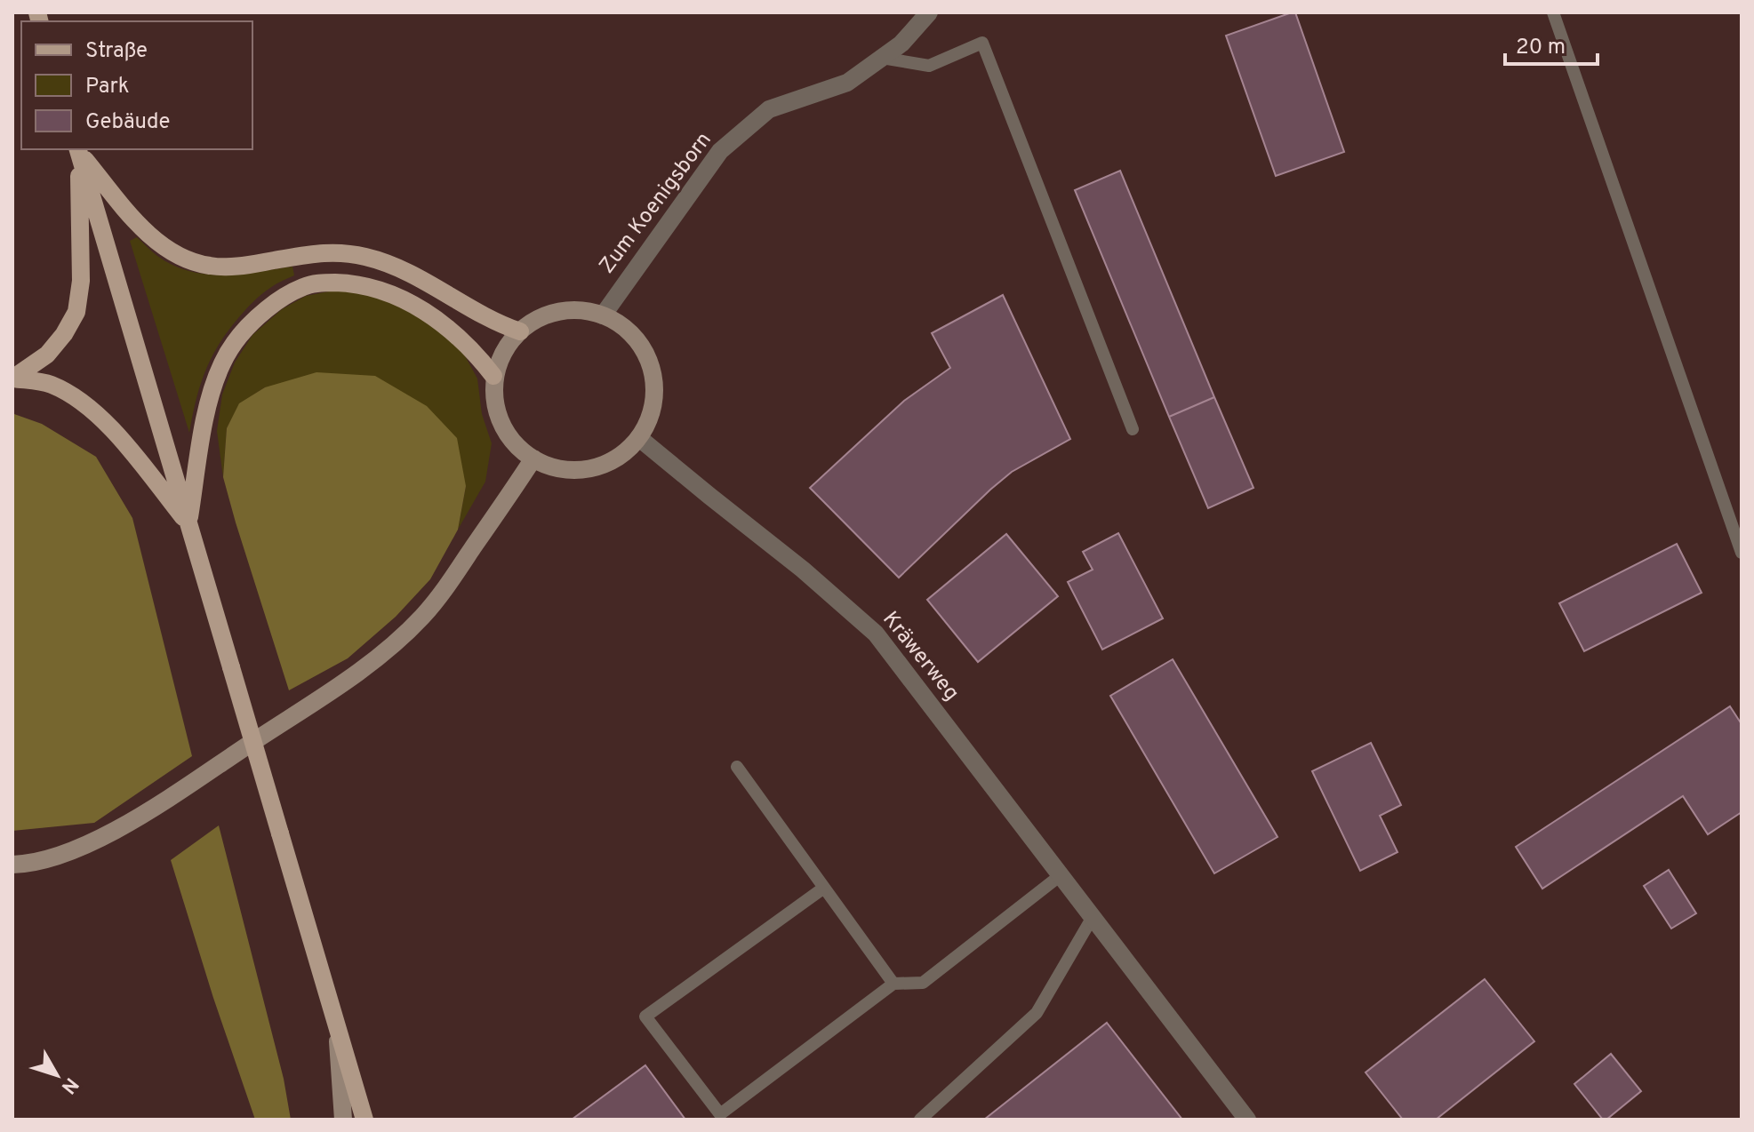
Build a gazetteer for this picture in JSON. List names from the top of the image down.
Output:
{
  "streets": {
    "street": ["Zum Koenigsborn", "Kräwerweg"]
  },
  "crossings": [
    ["Zum Koenigsborn", "Kräwerweg"]
  ],
  "legend": ["Straße", "Park", "Gebäude"],
  "scale_bar": "20 m",
  "north": "bottom right"
}
